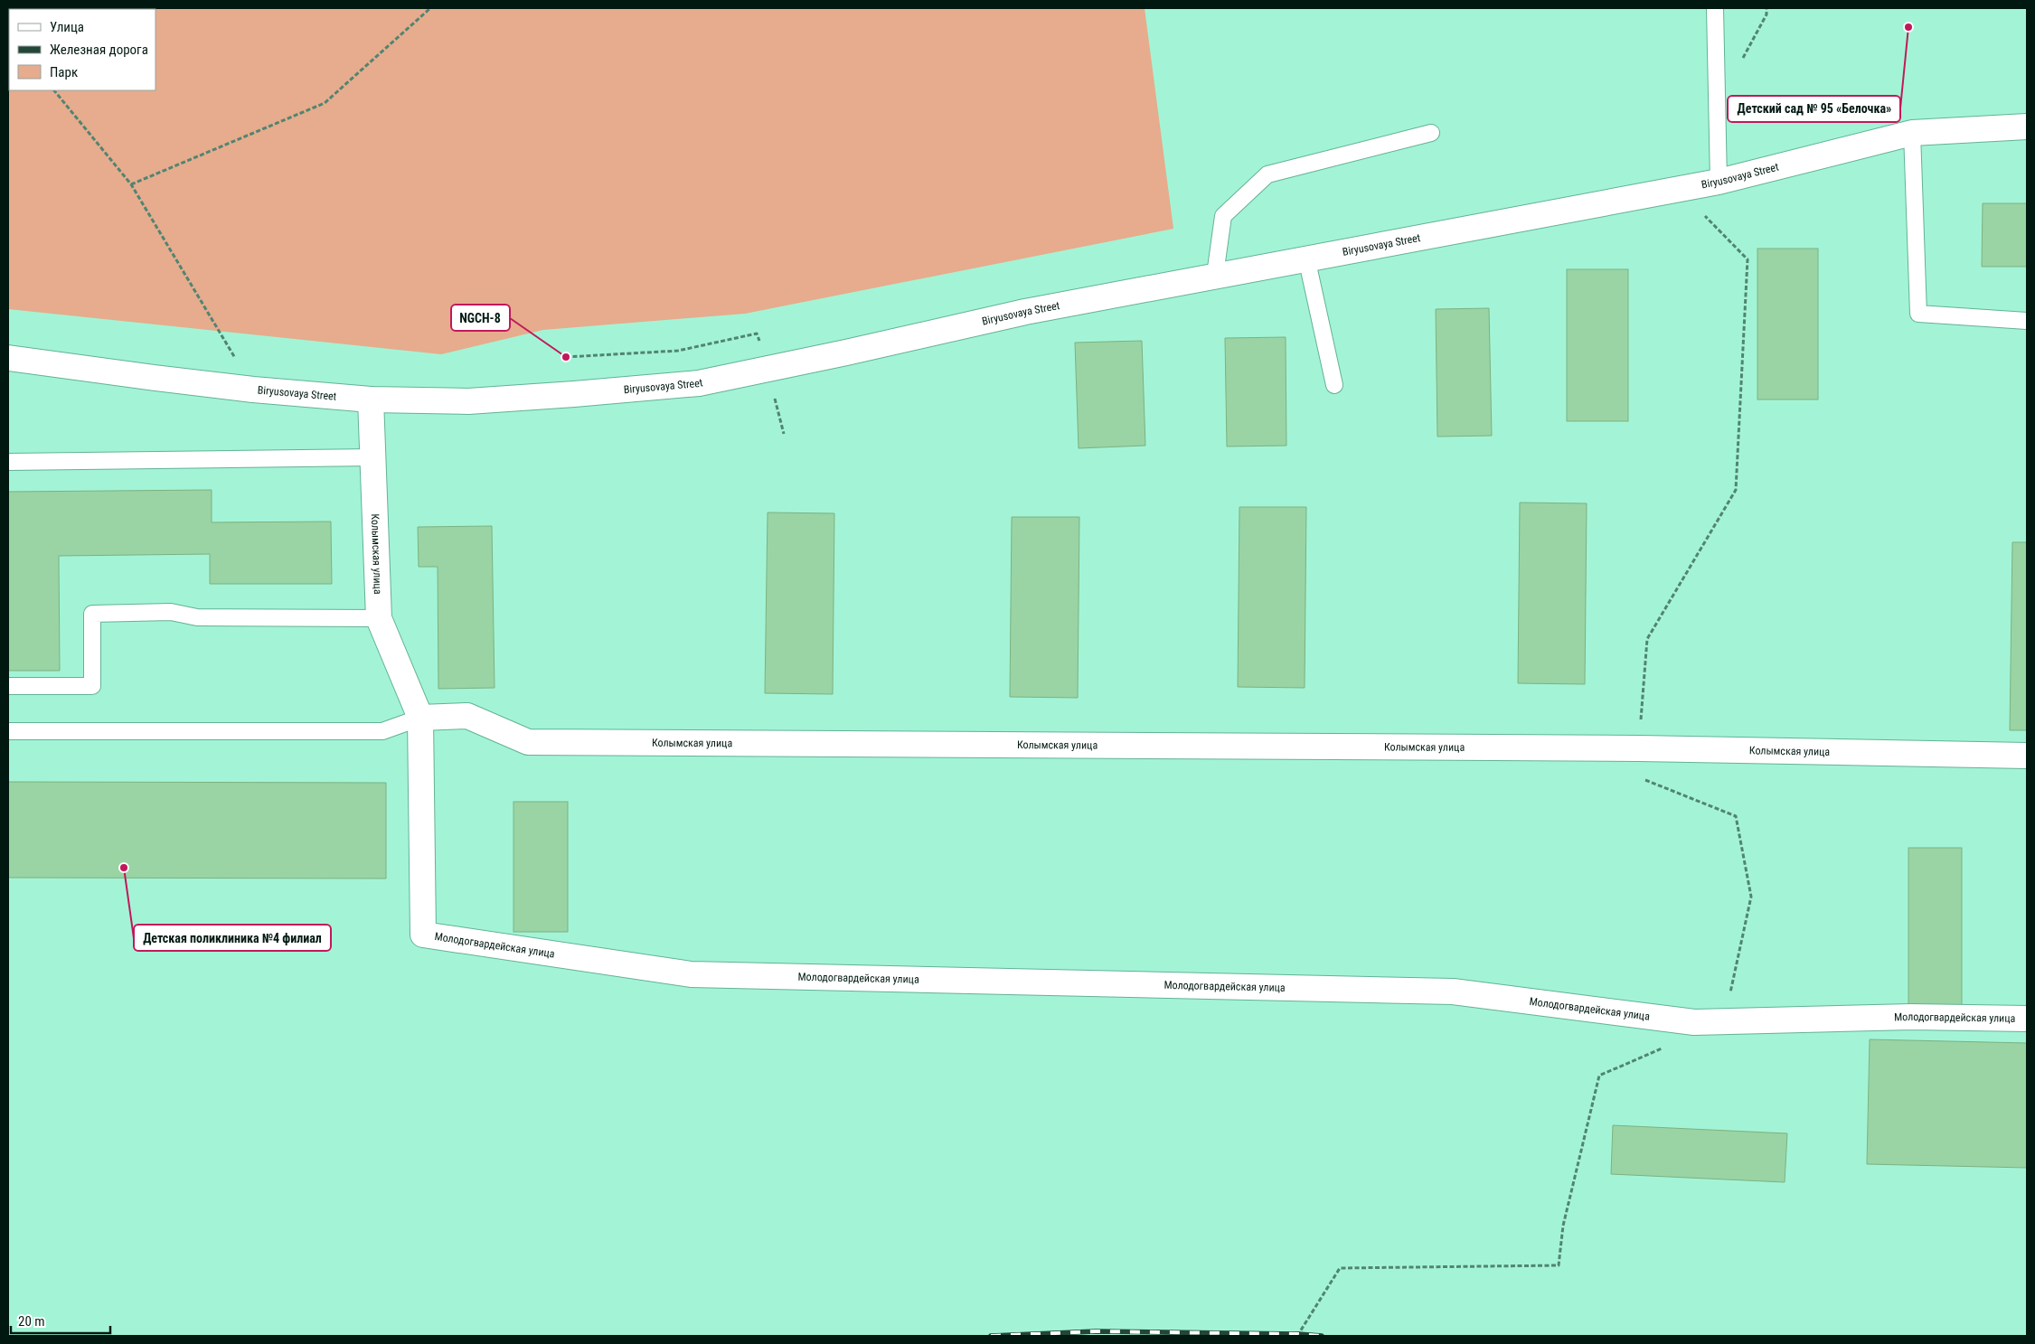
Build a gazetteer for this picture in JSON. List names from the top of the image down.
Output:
{
  "streets": {
    "street": ["Biryusovaya Street", "Колымская улица", "Молодогвардейская улица"]
  },
  "crossings": [
    ["Biryusovaya Street", "Колымская улица"],
    ["Колымская улица", "Молодогвардейская улица"]
  ],
  "places": ["Детский сад № 95 «Белочка»", "NGCH-8", "Детская поликлиника №4 филиал"],
  "legend": ["Улица", "Железная дорога", "Парк"],
  "scale_bar": "20 m"
}
